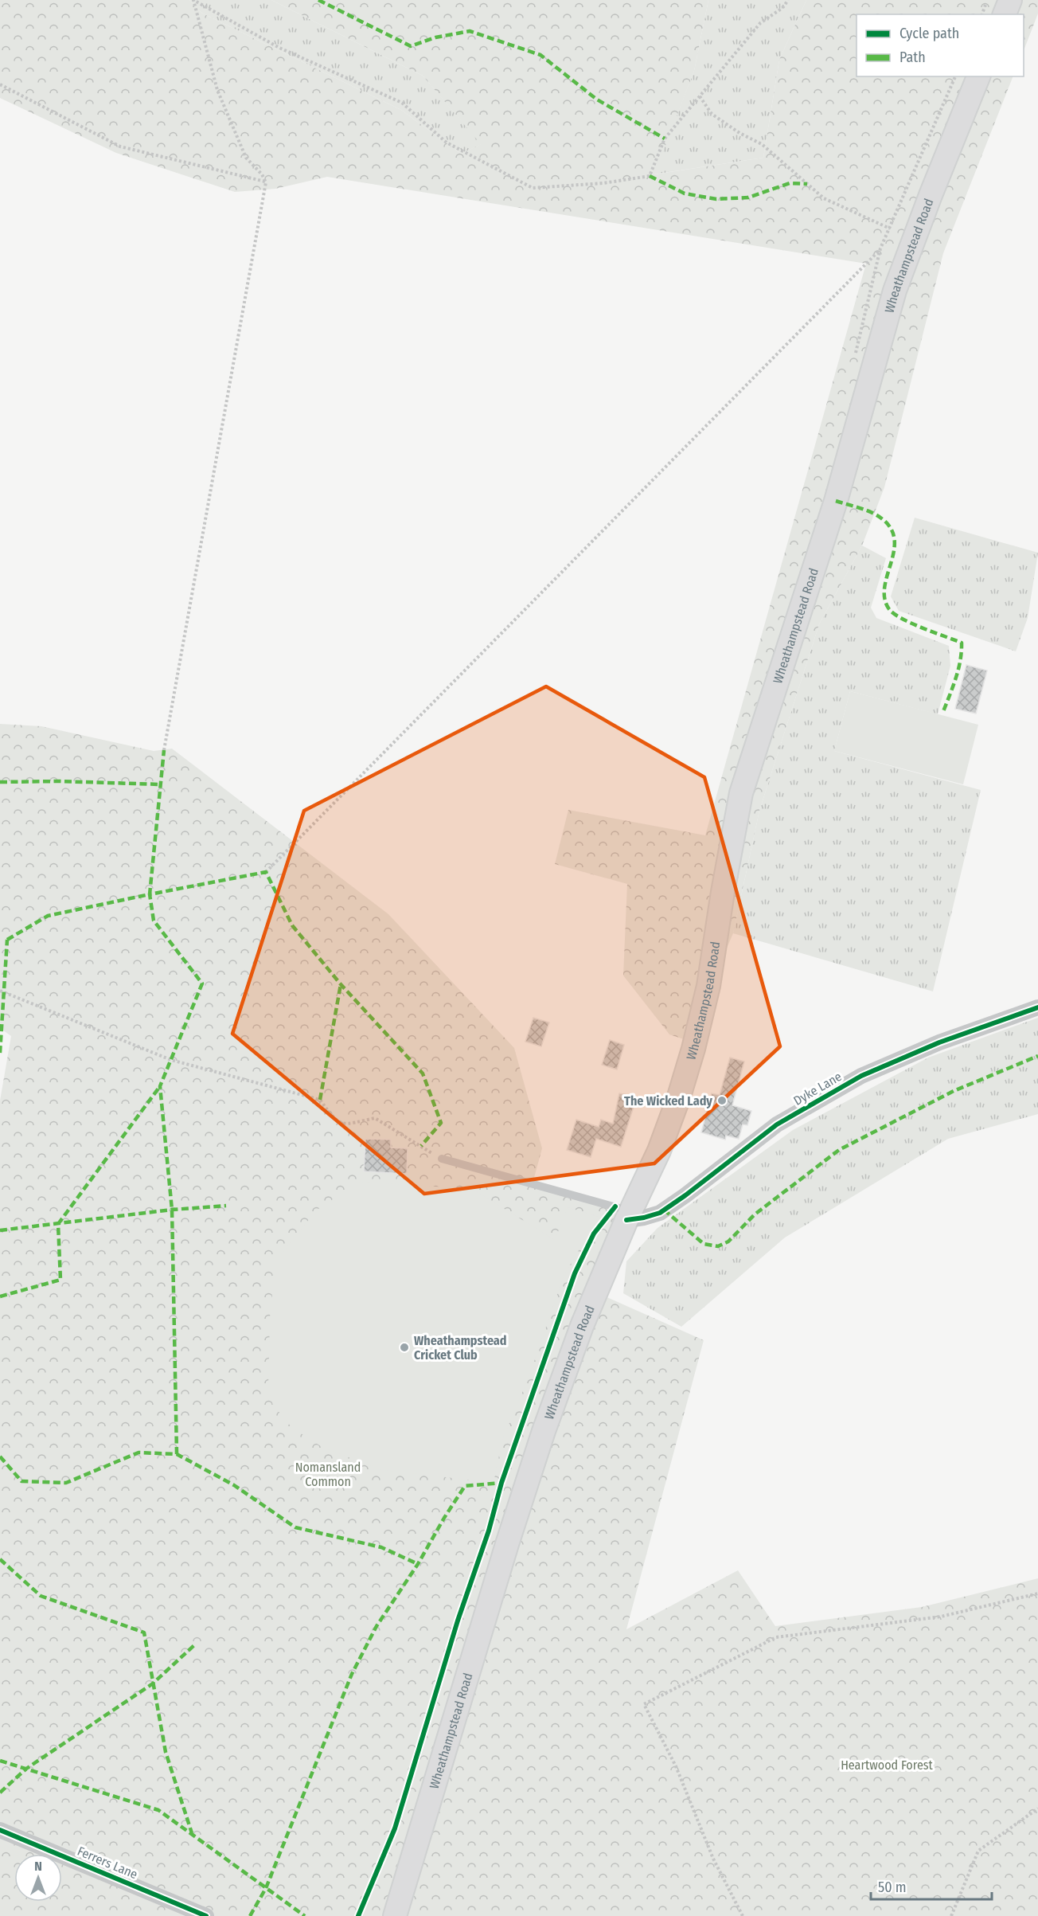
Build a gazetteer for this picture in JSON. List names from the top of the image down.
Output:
{
  "streets": {
    "main road": ["Wheathampstead Road"],
    "street": ["Dyke Lane", "Ferrers Lane"]
  },
  "crossings": [
    ["Wheathampstead Road", "Dyke Lane"]
  ],
  "parks": ["Nomansland Common", "Heartwood Forest"],
  "places": ["The Wicked Lady", "Wheathampstead Cricket Club"],
  "legend": ["Cycle path", "Path"],
  "scale_bar": "50 m",
  "north": "top"
}
